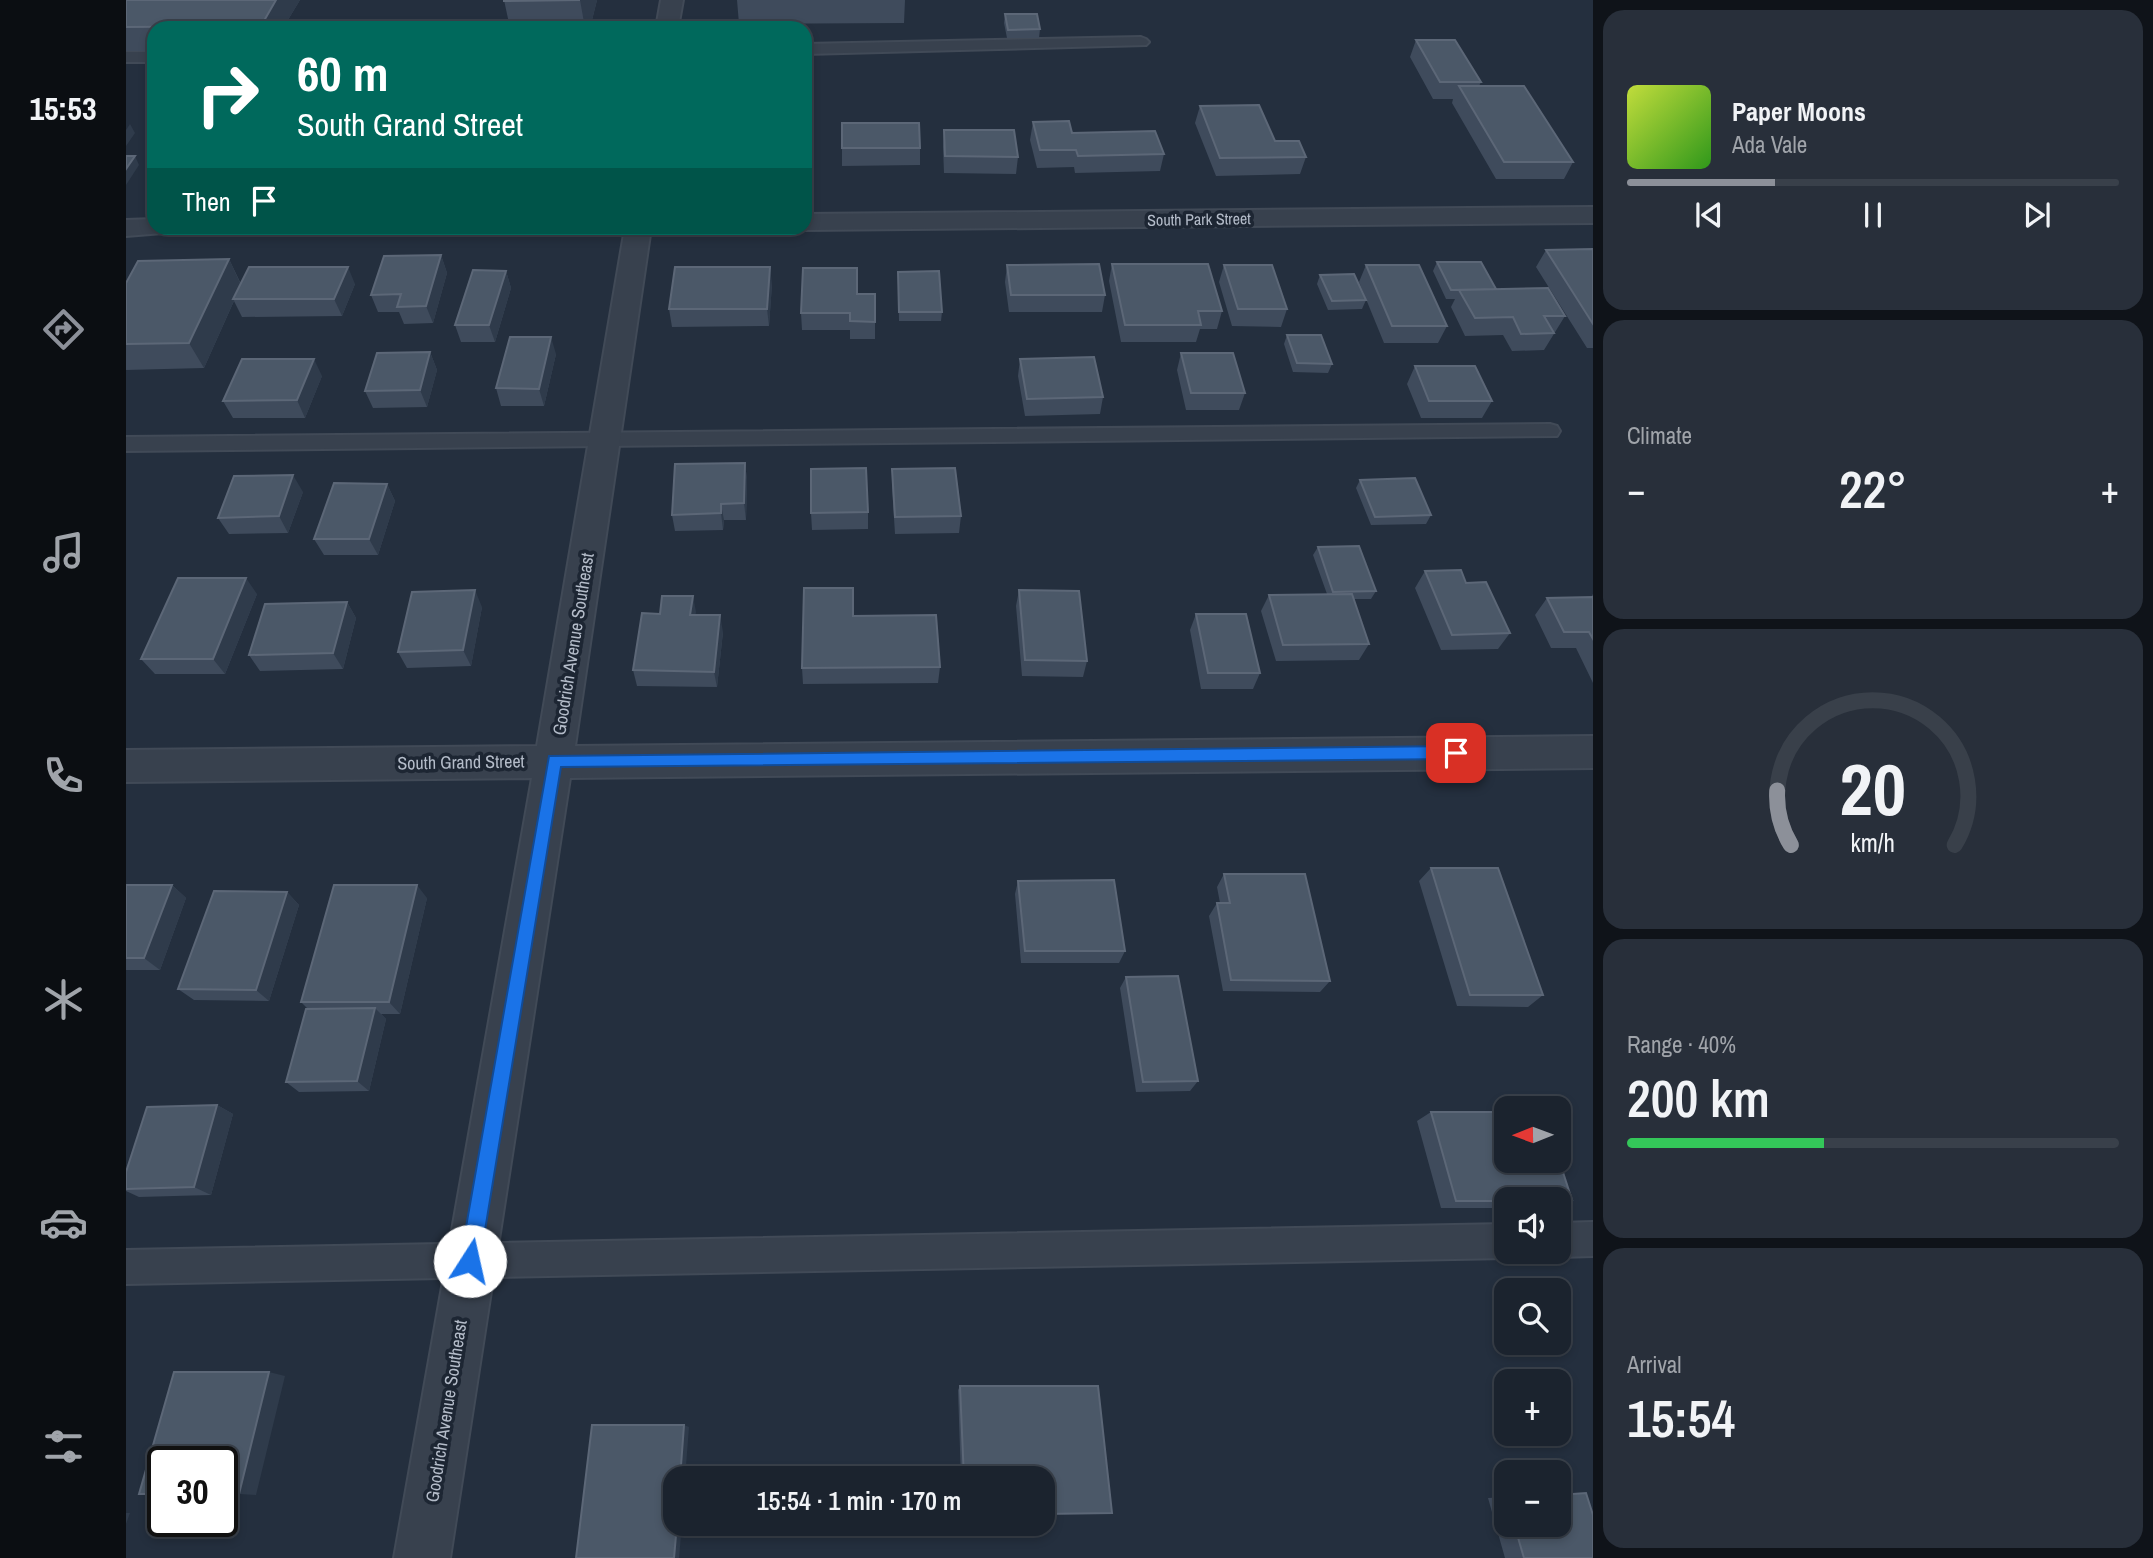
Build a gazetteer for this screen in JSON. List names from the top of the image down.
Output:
{
  "streets": {
    "street": ["South Park Street", "Goodrich Avenue Southeast", "South Grand Street"]
  },
  "crossings": [
    ["Goodrich Avenue Southeast", "South Grand Street"]
  ],
  "north": "left",
  "page": {
    "tabs": "15:53",
    "turn": ["60 m", "South Grand Street"],
    "song": ["Paper Moons", "Ada Vale"],
    "then": "Then",
    "tile": [
      "Climate",
      ["Range · 40%", "200 km"],
      ["Arrival", "15:54"]
    ],
    "heat": ["−", "22°", "+"],
    "map_buttons": ["+", "−"],
    "limit": "30",
    "trip": "15:54 · 1 min · 170 m",
    "gauge": ["20", "km/h"]
  }
}
